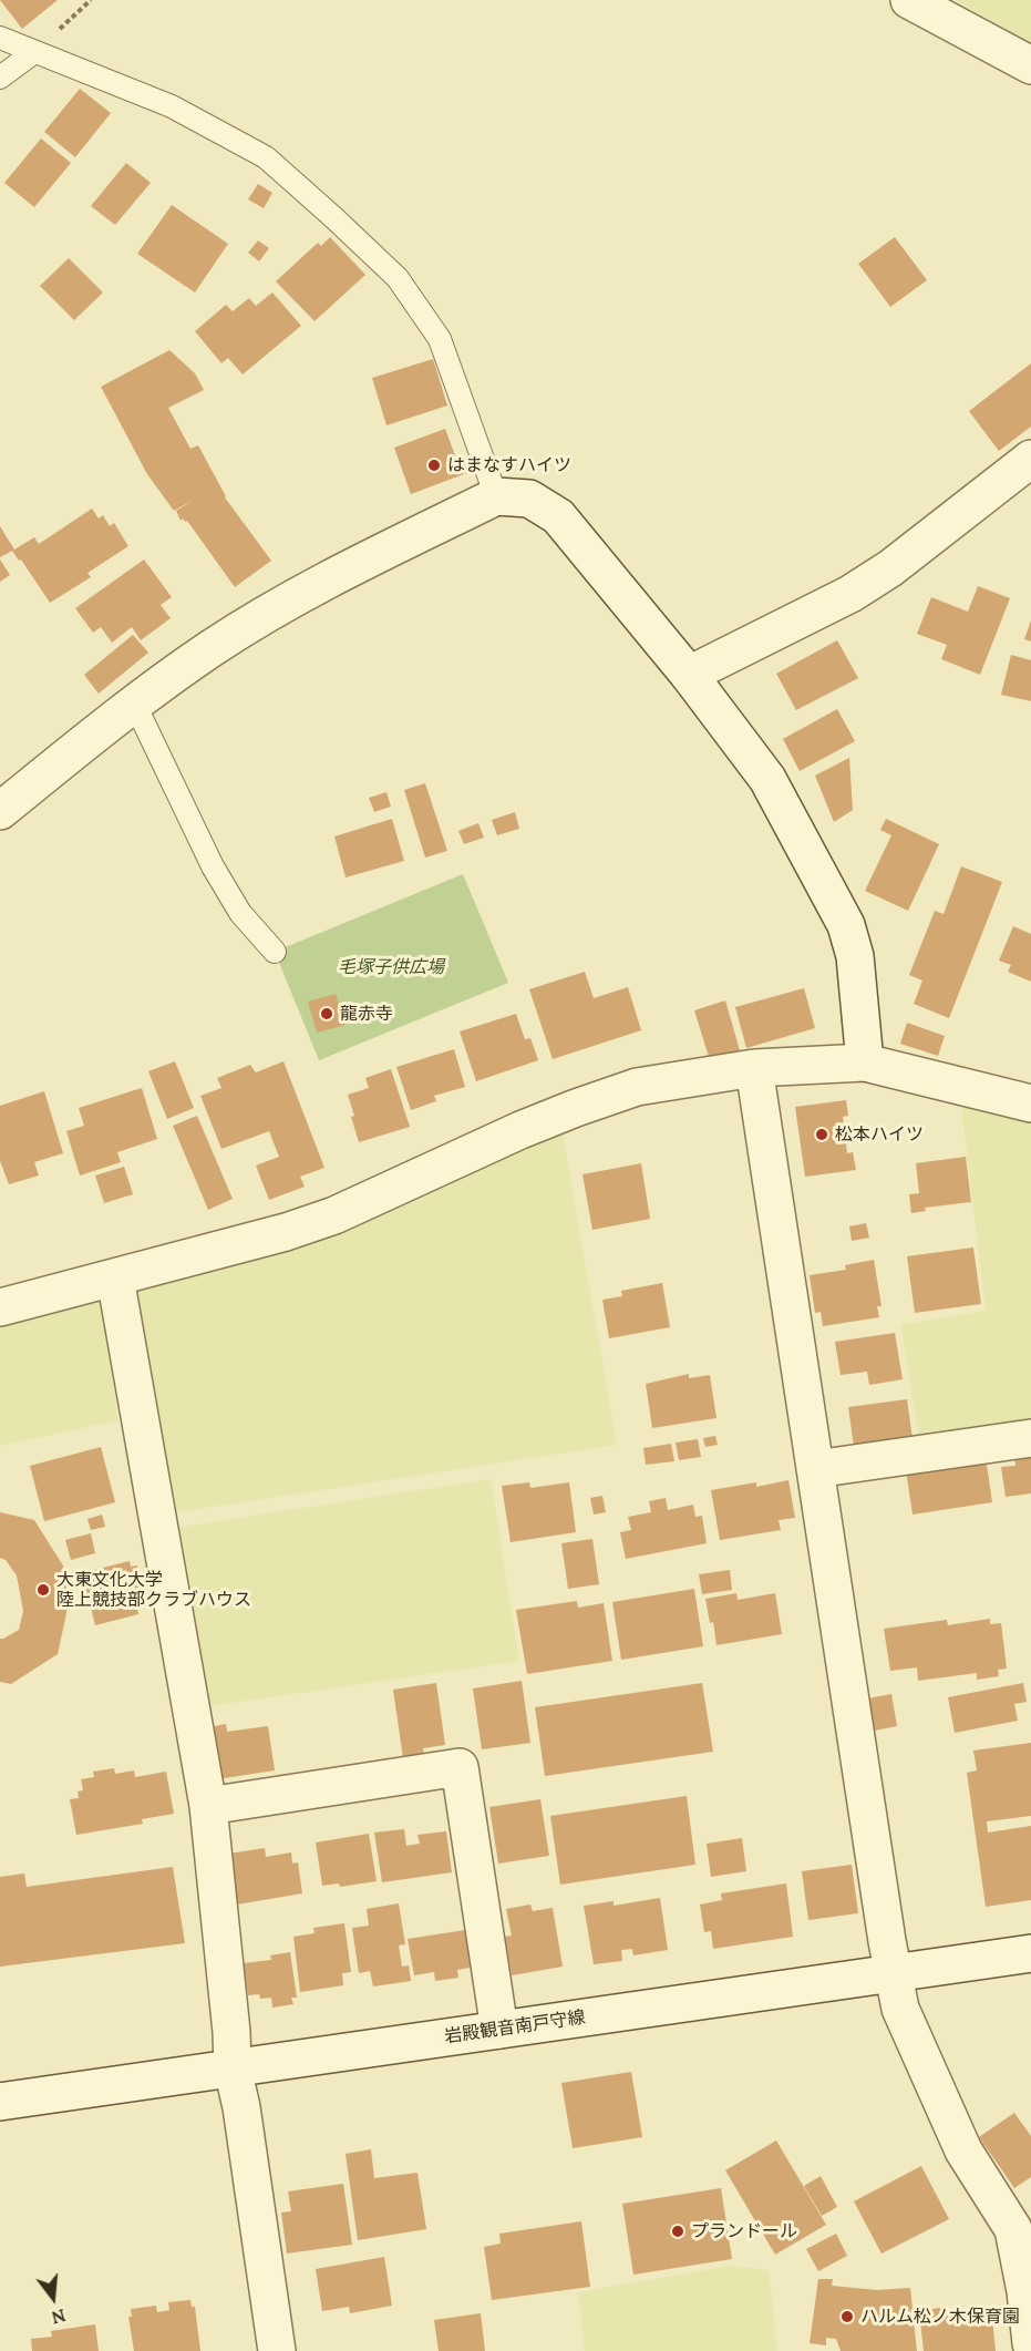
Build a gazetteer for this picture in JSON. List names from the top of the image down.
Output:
{
  "streets": {
    "street": ["岩殿観音南戸守線"]
  },
  "parks": ["毛塚子供広場"],
  "places": [
    "はまなすハイツ",
    "龍赤寺",
    "松本ハイツ",
    "大東文化大学 陸上競技部クラブハウス",
    "プランドール",
    "ハルム松ノ木保育園"
  ],
  "north": "bottom"
}
